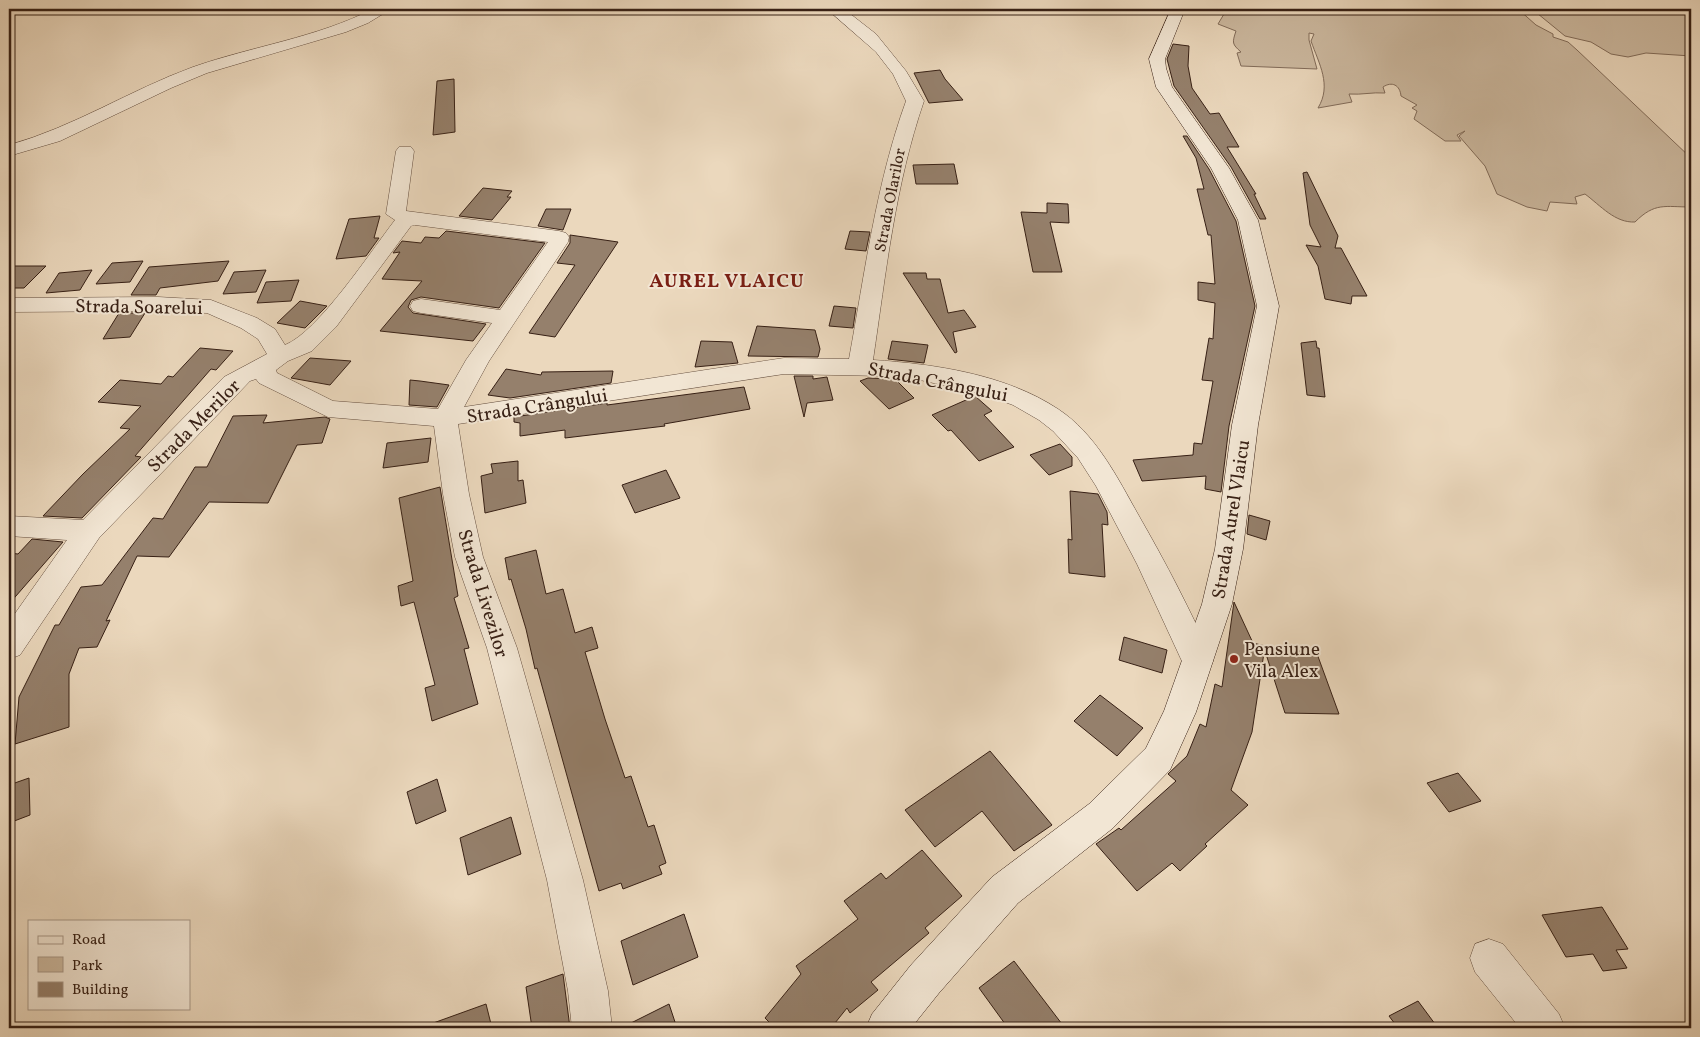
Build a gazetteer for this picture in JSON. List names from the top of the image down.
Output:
{
  "streets": {
    "street": [
      "Strada Olarilor",
      "Strada Soarelui",
      "Strada Crângului",
      "Strada Merilor",
      "Strada Aurel Vlaicu",
      "Strada Livezilor"
    ]
  },
  "crossings": [
    ["Strada Olarilor", "Strada Crângului"],
    ["Strada Soarelui", "Strada Merilor"],
    ["Strada Crângului", "Strada Merilor"],
    ["Strada Crângului", "Strada Aurel Vlaicu"],
    ["Strada Crângului", "Strada Livezilor"],
    ["Strada Merilor", "Strada Livezilor"]
  ],
  "districts": ["AUREL VLAICU"],
  "places": ["Pensiune Vila Alex"],
  "legend": ["Road", "Park", "Building"]
}
